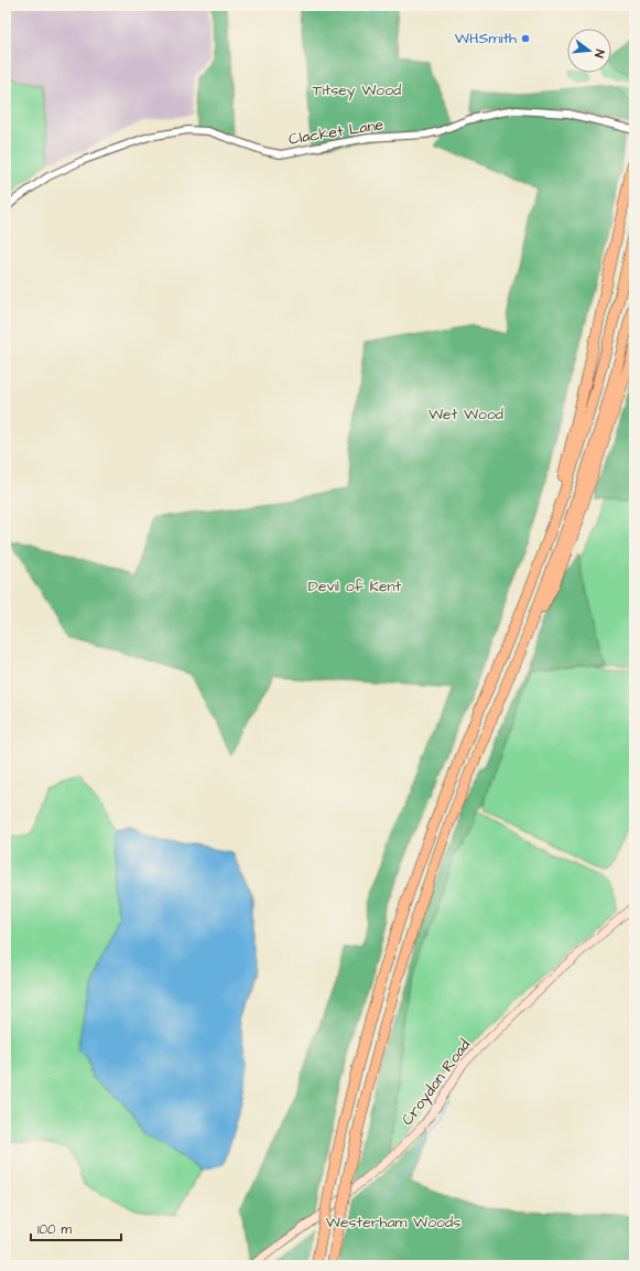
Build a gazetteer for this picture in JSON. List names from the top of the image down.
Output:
{
  "streets": {
    "main road": ["Croydon Road"],
    "street": ["Clacket Lane"]
  },
  "parks": [
    "Titsey Wood",
    "Wet Wood",
    "Devil of Kent",
    "Westerham Woods"
  ],
  "places": ["WHSmith"],
  "scale_bar": "100 m",
  "north": "right"
}
